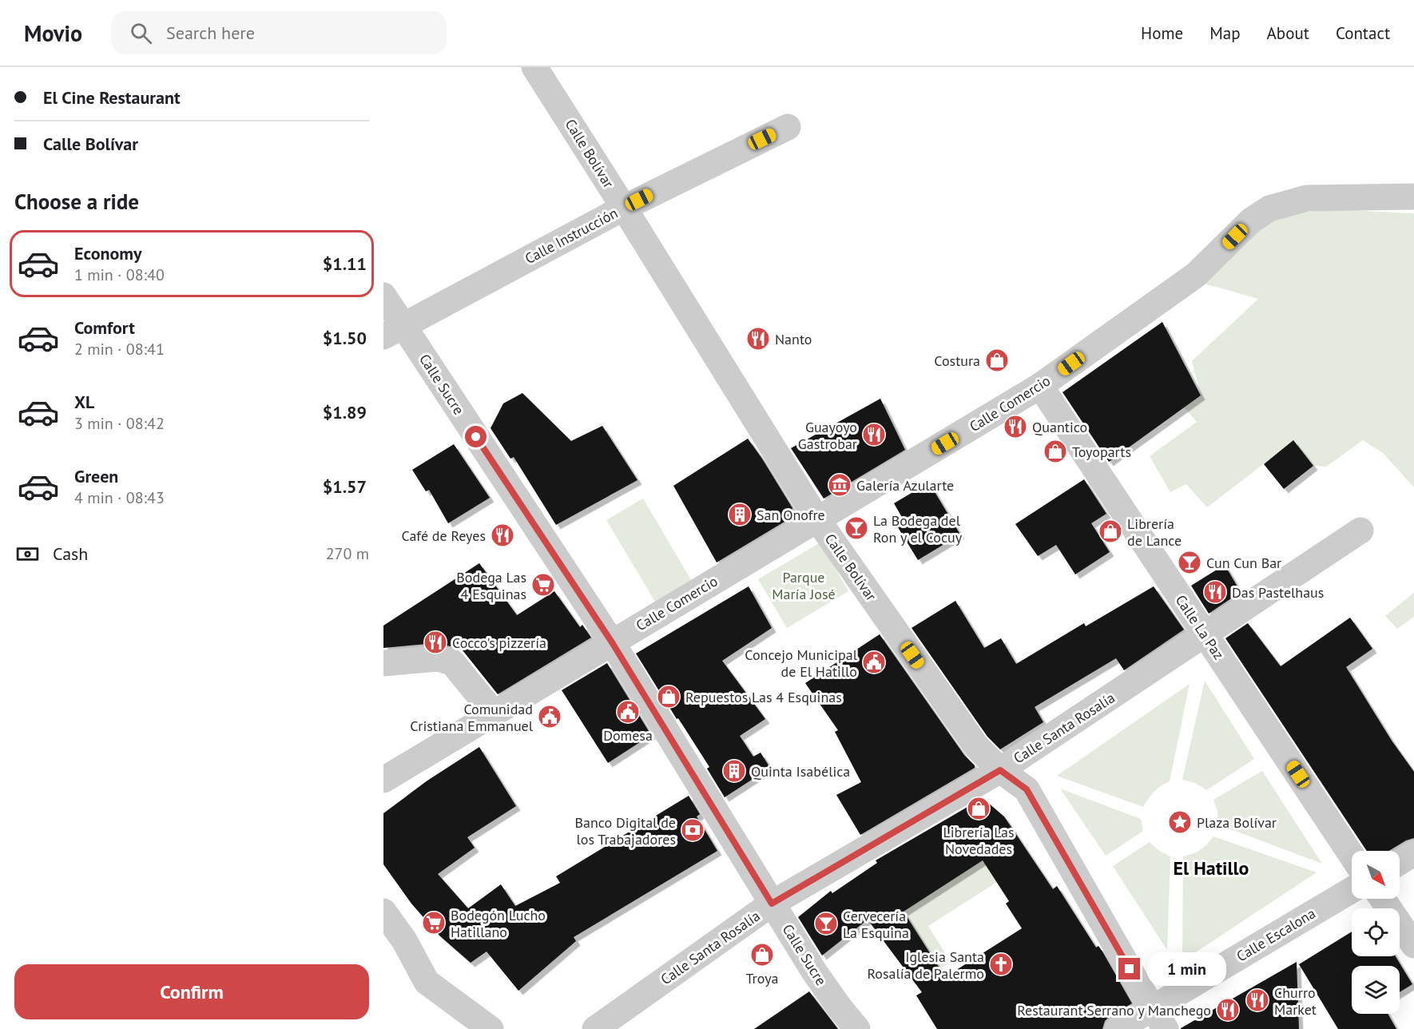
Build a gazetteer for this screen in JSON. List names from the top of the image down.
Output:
{
  "streets": {
    "street": [
      "Calle Bolívar",
      "Calle Instrucción",
      "Calle Sucre",
      "Calle Comercio",
      "Calle La Paz",
      "Calle Santa Rosalía",
      "Calle Escalona"
    ]
  },
  "crossings": [
    ["Calle Bolívar", "Calle Instrucción"],
    ["Calle Bolívar", "Calle Comercio"],
    ["Calle Bolívar", "Calle Santa Rosalía"],
    ["Calle Bolívar", "Calle Escalona"],
    ["Calle Instrucción", "Calle Sucre"],
    ["Calle Sucre", "Calle Comercio"],
    ["Calle Sucre", "Calle Santa Rosalía"],
    ["Calle Comercio", "Calle La Paz"],
    ["Calle La Paz", "Calle Santa Rosalía"]
  ],
  "districts": ["El Hatillo"],
  "parks": ["Parque María José"],
  "places": {
    "restaurant": [
      "Nanto",
      "Quantico",
      "Guayoyo Gastrobar",
      "Café de Reyes",
      "Das Pastelhaus",
      "Cocco's pizzería",
      "Churro Market",
      "Restaurant Serrano y Manchego"
    ],
    "shop": [
      "Costura",
      "Toyoparts",
      "Librería de Lance",
      "Repuestos Las 4 Esquinas",
      "Librería Las Novedades",
      "Troya"
    ],
    "museum": ["Galería Azularte"],
    "building": ["San Onofre", "Quinta Isabélica"],
    "bar": ["La Bodega del Ron y el Cocuy", "Cun Cun Bar", "Cervecería La Esquina"],
    "supermarket": ["Bodega Las 4 Esquinas", "Bodegón Lucho Hatillano"],
    "public building": ["Concejo Municipal de El Hatillo", "Domesa", "Comunidad Cristiana Emmanuel"],
    "place": ["Plaza Bolívar"],
    "bank": ["Banco Digital de los Trabajadores"],
    "church": ["Iglesia Santa Rosalía de Palermo"]
  },
  "north": "bottom right",
  "page": {
    "header": "Movio",
    "search": "Search here",
    "nav": [
      "Home",
      "Map",
      "About",
      "Contact"
    ],
    "banner": ["El Cine Restaurant", "Calle Bolívar"],
    "heading": "Choose a ride",
    "list": [
      {
        "name": "Economy",
        "note": "1 min · 08:40",
        "value": "$1.11"
      },
      {
        "name": "Comfort",
        "note": "2 min · 08:41",
        "value": "$1.50"
      },
      {
        "name": "XL",
        "note": "3 min · 08:42",
        "value": "$1.89"
      },
      {
        "name": "Green",
        "note": "4 min · 08:43",
        "value": "$1.57"
      }
    ],
    "pay": ["Cash", "270 m"],
    "bubble": "1 min",
    "buttons": "Confirm"
  }
}
